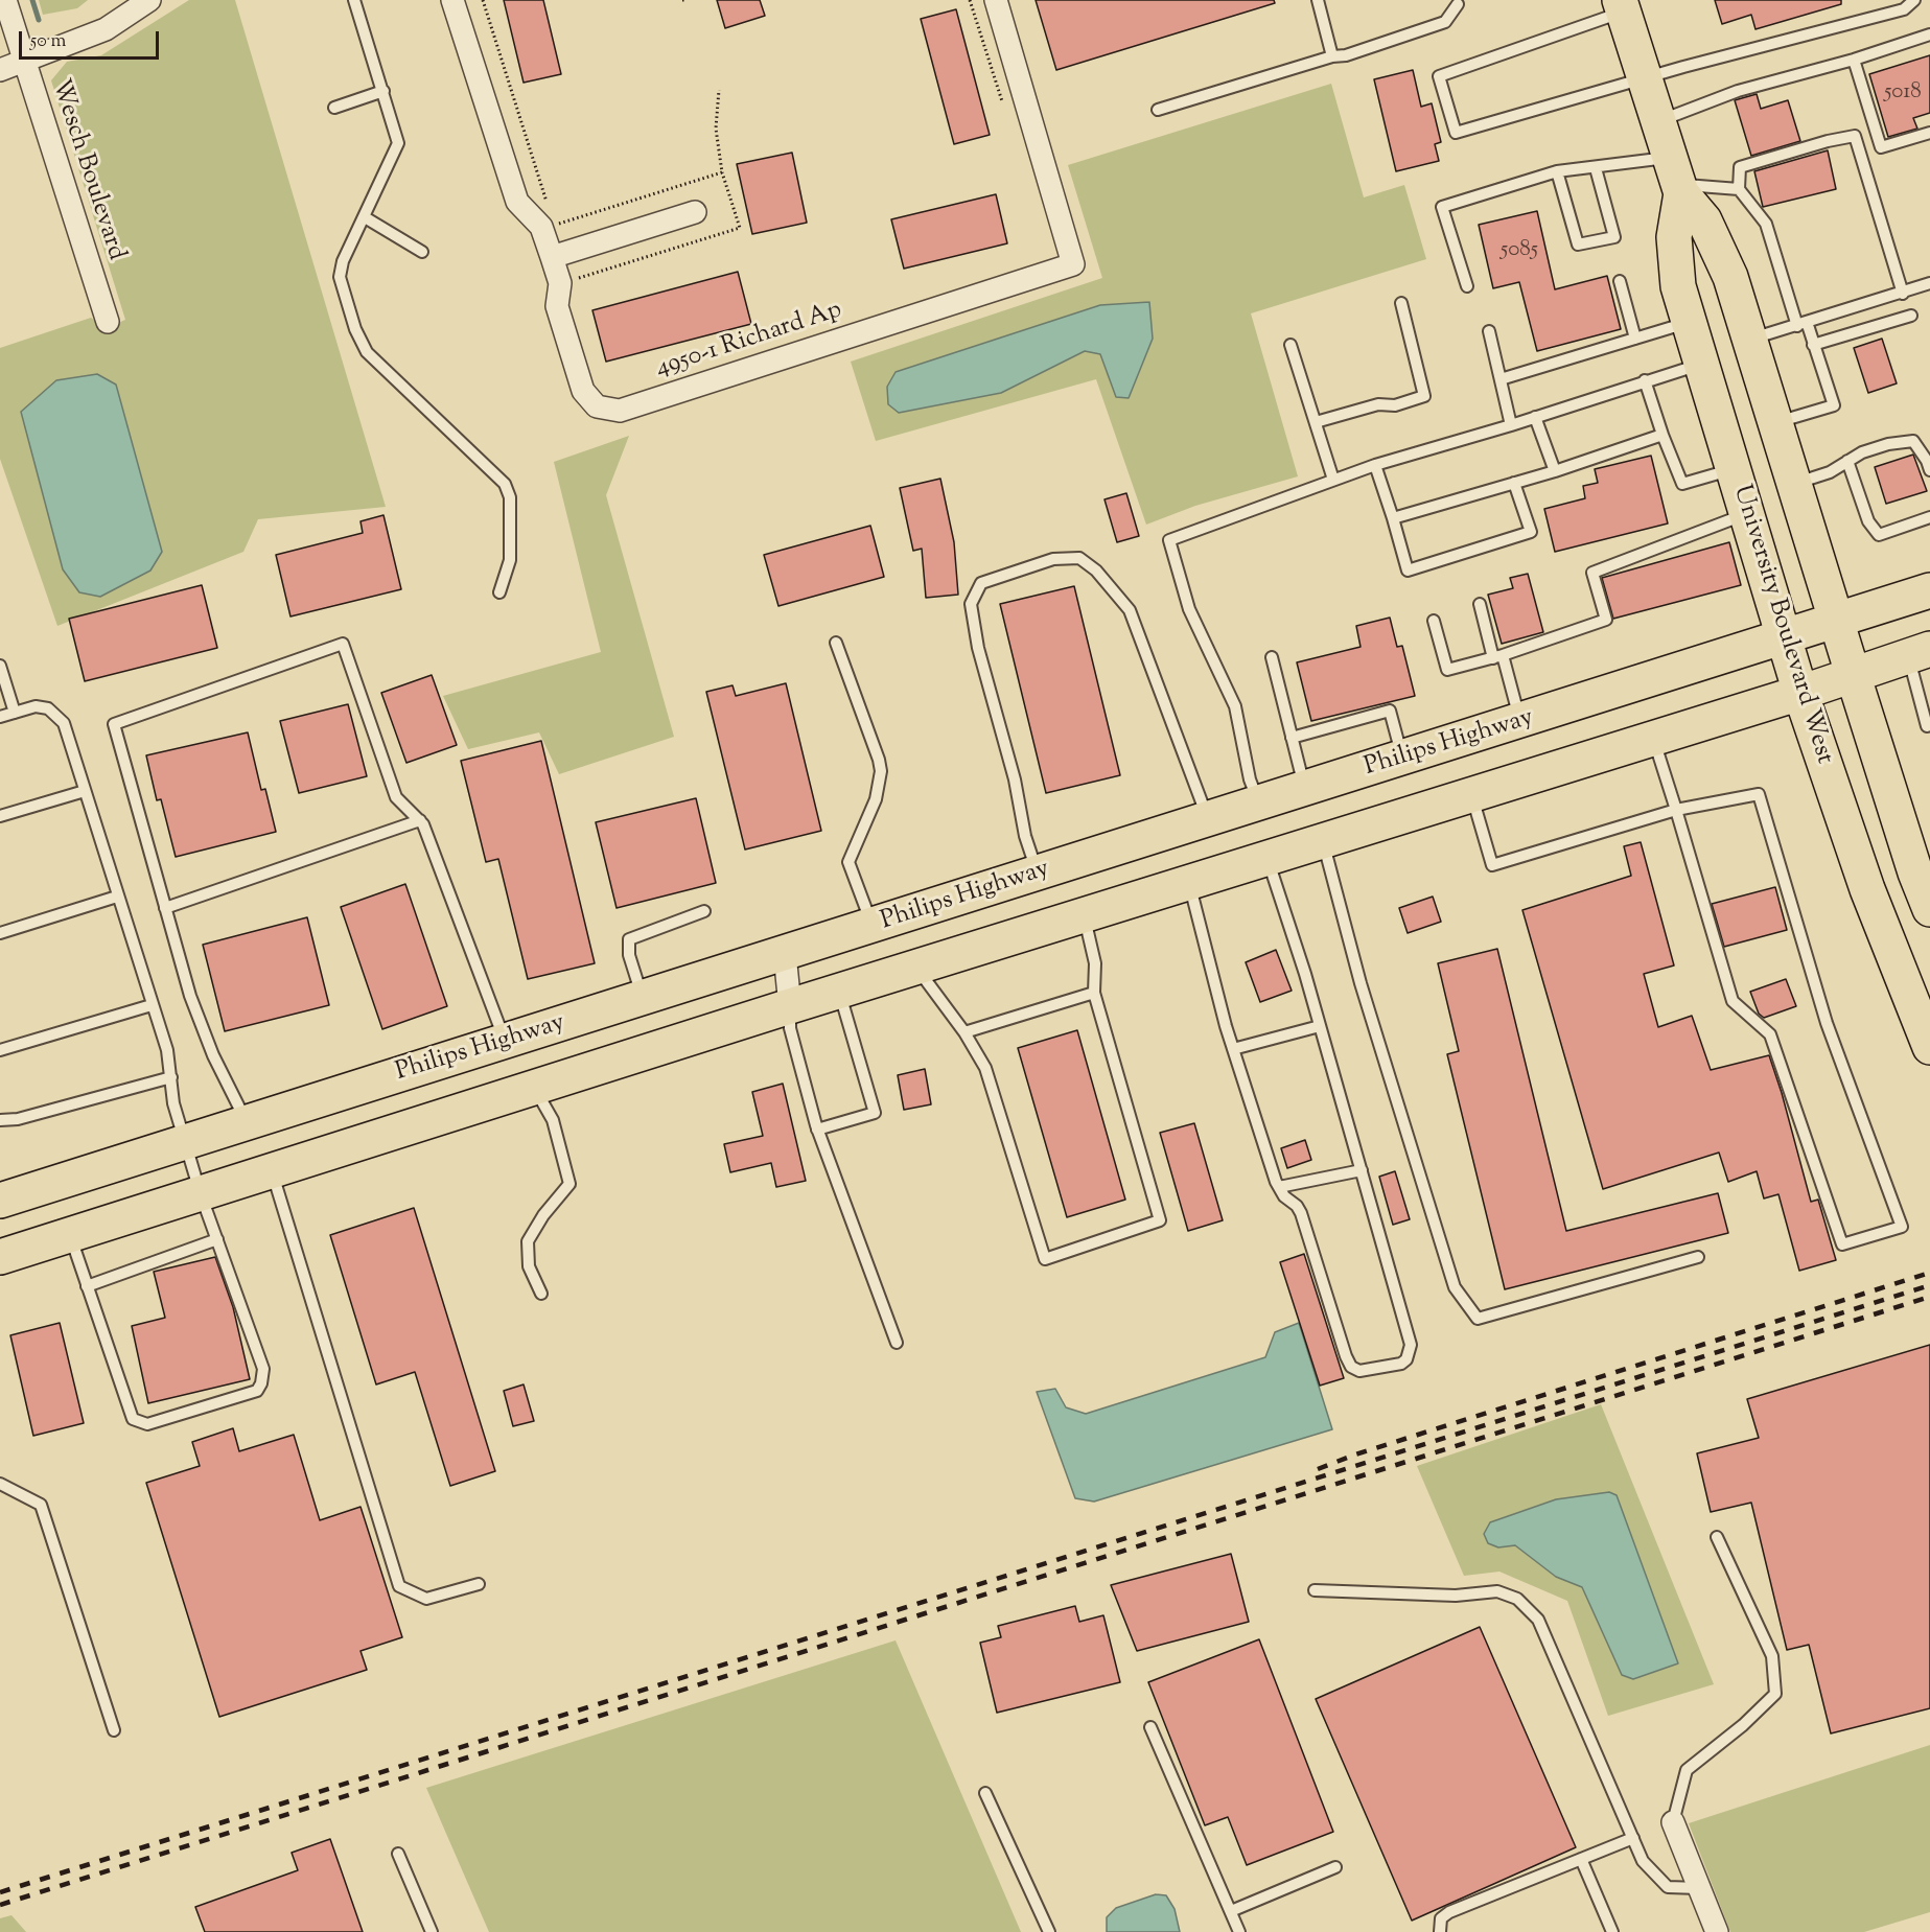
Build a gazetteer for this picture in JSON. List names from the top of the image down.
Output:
{
  "streets": {
    "main road": ["University Boulevard West", "Philips Highway"],
    "street": ["Wesch Boulevard", "4950-1 Richard Ap"]
  },
  "crossings": [
    ["University Boulevard West", "Philips Highway"]
  ],
  "house_numbers": ["5018", "5085"],
  "scale_bar": "50 m"
}
